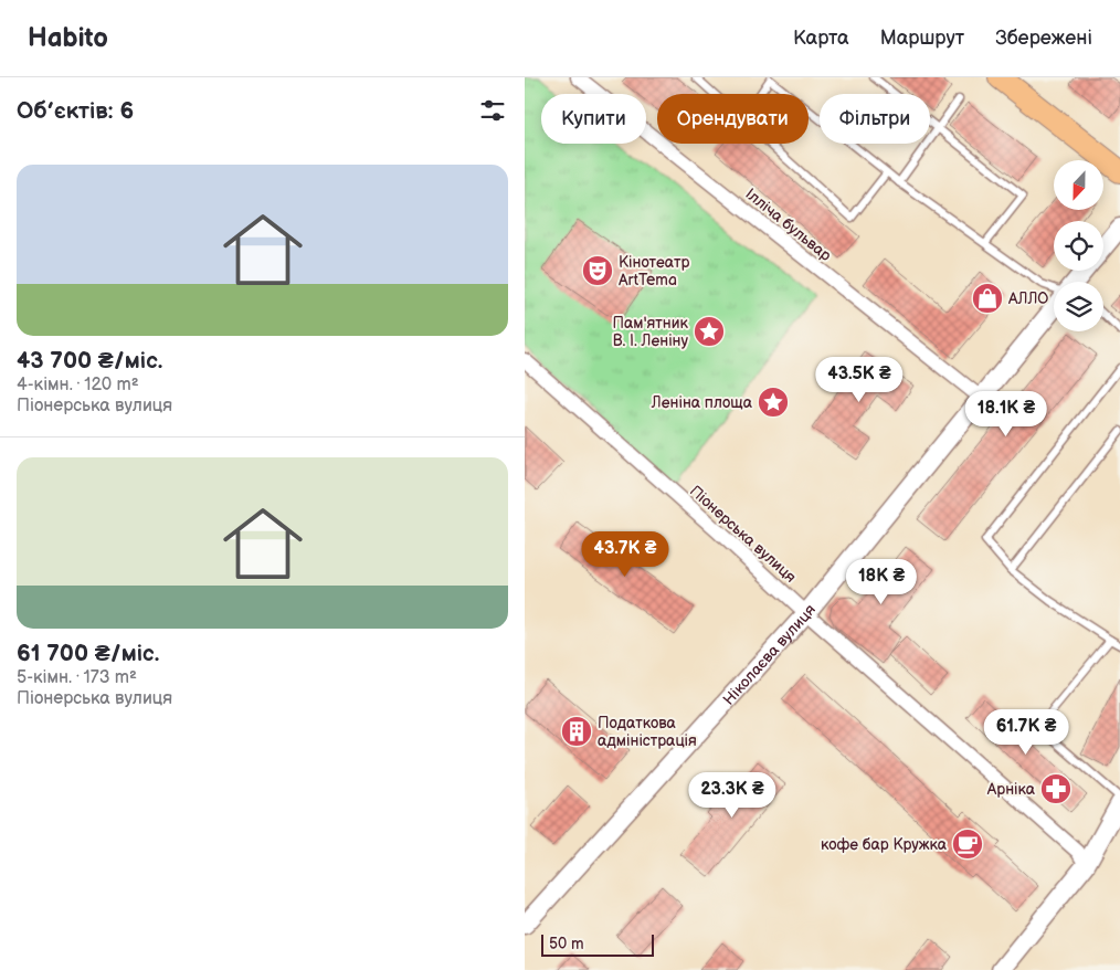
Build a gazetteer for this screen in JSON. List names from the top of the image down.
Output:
{
  "streets": {
    "street": ["Ілліча бульвар", "Піонерська вулиця", "Ніколаєва вулиця"]
  },
  "crossings": [
    ["Ілліча бульвар", "Ніколаєва вулиця"],
    ["Піонерська вулиця", "Ніколаєва вулиця"]
  ],
  "places": {
    "theatre": ["Кінотеатр ArtTema"],
    "shop": ["АЛЛО"],
    "place": ["Пам'ятник В. І. Леніну", "Леніна площа"],
    "building": ["Податкова адміністрація"],
    "pharmacy": ["Арніка"],
    "cafe": ["кофе бар Кружка"]
  },
  "scale_bar": "50 m",
  "north": "bottom",
  "page": {
    "header": "Habito",
    "nav": ["Карта", "Маршрут", "Збережені"],
    "heading": "Об’єктів: 6",
    "chip": ["Купити", "Орендувати", "Фільтри"],
    "list": [
      {
        "name": "43 700 ₴/міс.",
        "note": "4-кімн. · 120 m² · Піонерська вулиця"
      },
      {
        "name": "61 700 ₴/міс.",
        "note": "5-кімн. · 173 m² · Піонерська вулиця"
      }
    ],
    "price": [
      "43.5K ₴",
      "18.1K ₴",
      "43.7K ₴",
      "18K ₴",
      "61.7K ₴",
      "23.3K ₴"
    ],
    "scale": "50 m"
  }
}
